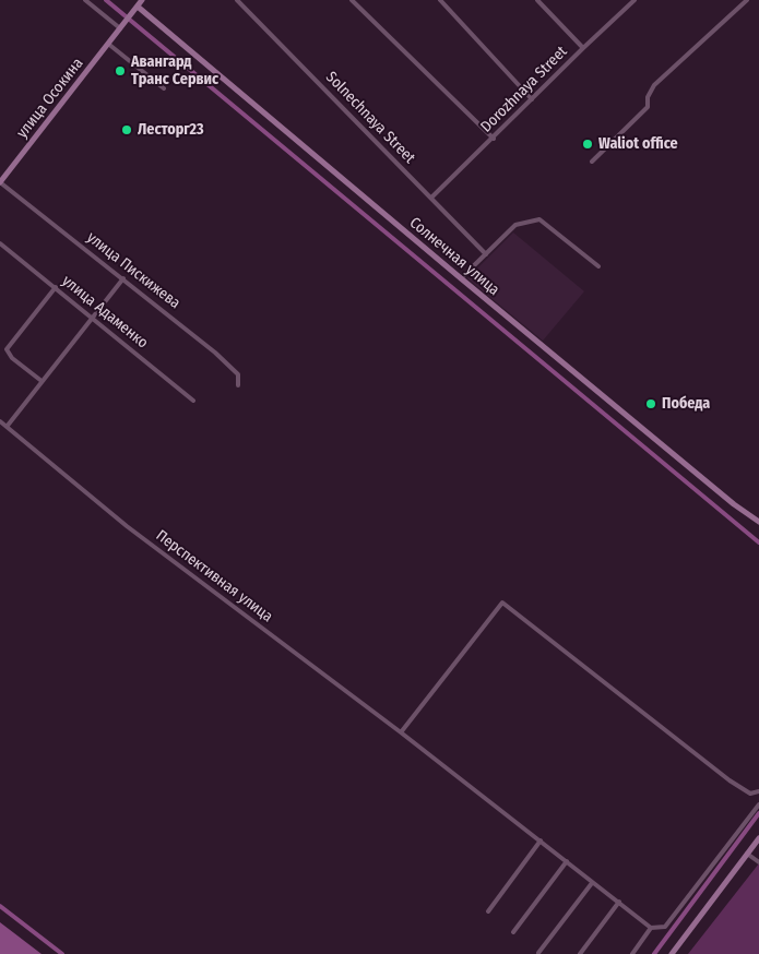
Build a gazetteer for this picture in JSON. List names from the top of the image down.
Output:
{
  "streets": {
    "main road": ["улица Осокина", "Солнечная улица"],
    "street": [
      "Dorozhnaya Street",
      "Solnechnaya Street",
      "улица Пискижева",
      "улица Адаменко",
      "Перспективная улица"
    ]
  },
  "crossings": [
    ["Dorozhnaya Street", "Solnechnaya Street"],
    ["улица Осокина", "Солнечная улица"],
    ["улица Осокина", "улица Пискижева"]
  ],
  "places": [
    "Авангард Транс Сервис",
    "Лесторг23",
    "Waliot office",
    "Победа"
  ]
}
